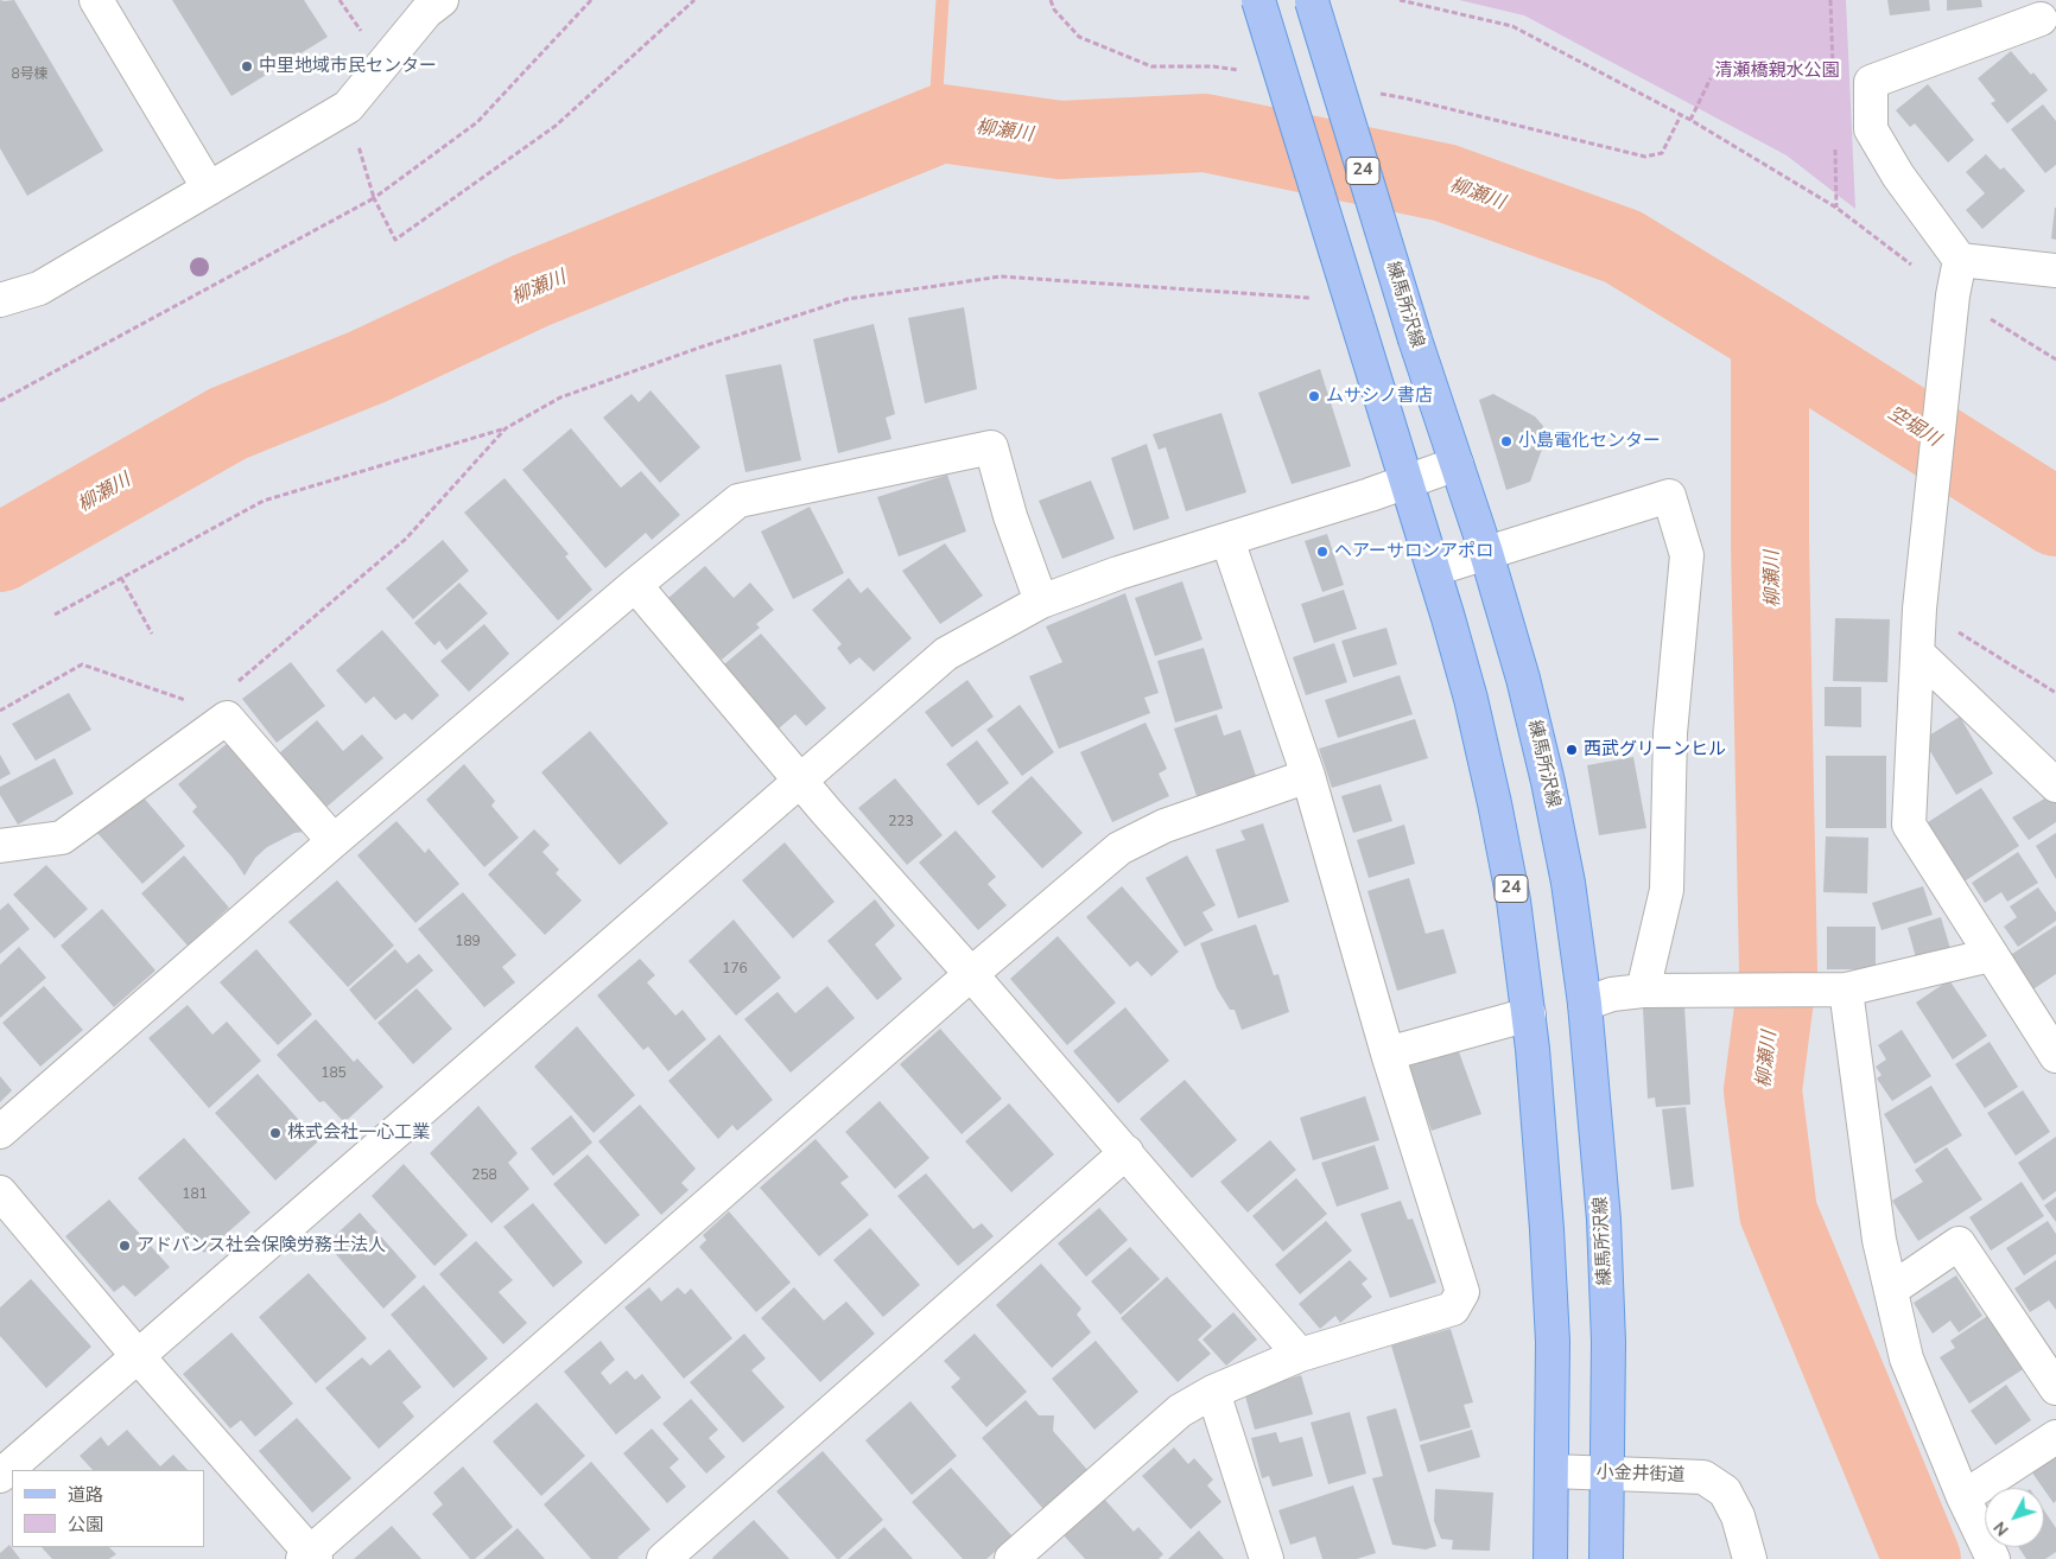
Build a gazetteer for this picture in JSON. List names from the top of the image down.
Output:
{
  "streets": {
    "main road": ["24", "練馬所沢線"],
    "street": ["小金井街道"]
  },
  "crossings": [
    ["24", "小金井街道"],
    ["練馬所沢線", "小金井街道"]
  ],
  "water": ["柳瀬川", "空堀川"],
  "parks": ["清瀬橋親水公園"],
  "places": [
    "中里地域市民センター",
    "ムサシノ書店",
    "小島電化センター",
    "ヘアーサロンアポロ",
    "西武グリーンヒル",
    "株式会社一心工業",
    "アドバンス社会保険労務士法人"
  ],
  "house_numbers": [
    "8号棟",
    "223",
    "189",
    "176",
    "185",
    "258",
    "181"
  ],
  "legend": ["道路", "公園"],
  "north": "bottom left"
}
